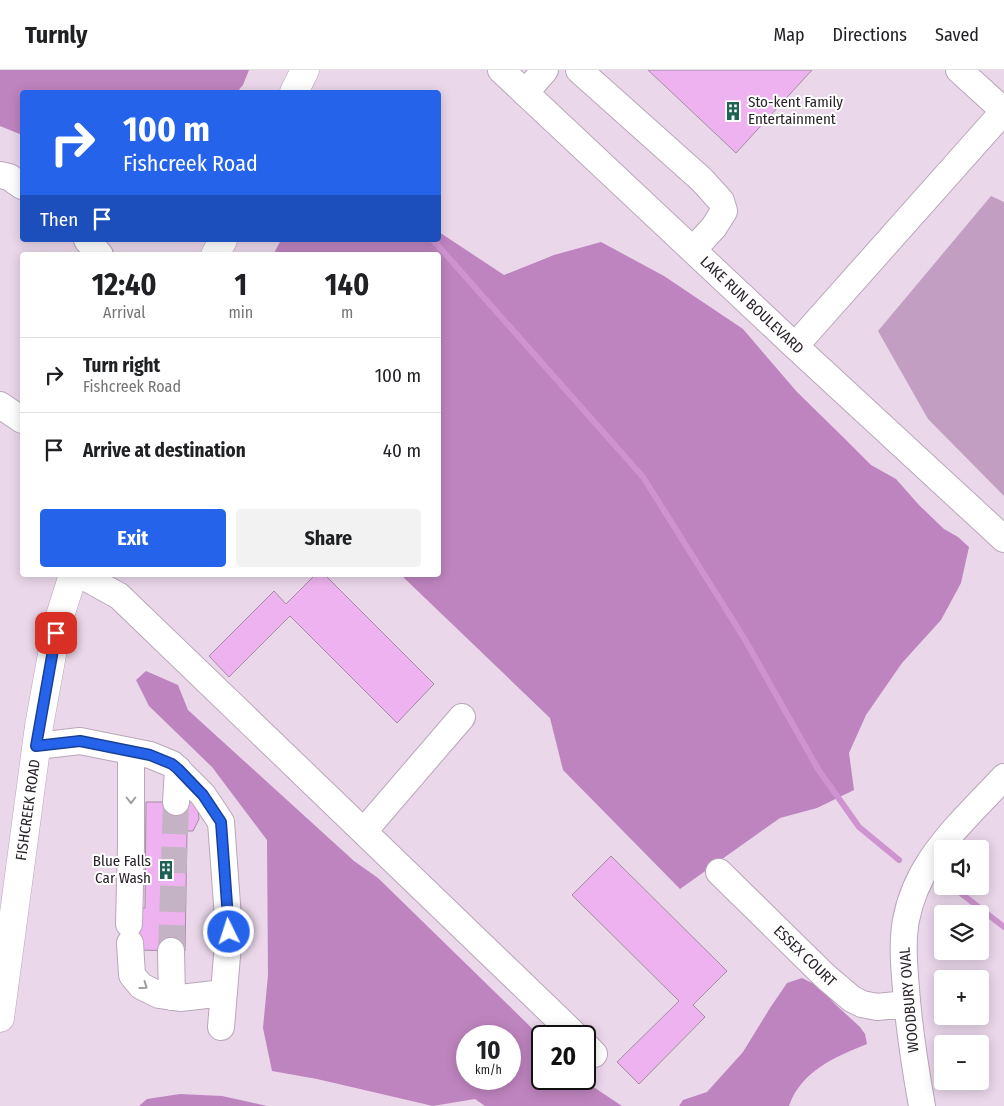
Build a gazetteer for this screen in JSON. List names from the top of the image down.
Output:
{
  "streets": {
    "main road": ["FISHCREEK ROAD"],
    "street": ["LAKE RUN BOULEVARD", "ESSEX COURT", "WOODBURY OVAL"]
  },
  "crossings": [
    ["ESSEX COURT", "WOODBURY OVAL"]
  ],
  "places": {
    "building": ["Sto-kent Family Entertainment", "Blue Falls Car Wash"]
  },
  "page": {
    "header": "Turnly",
    "nav": ["Map", "Directions", "Saved"],
    "turn": ["100 m", "Fishcreek Road"],
    "then": "Then",
    "eta": [
      "12:40",
      "Arrival",
      "1",
      "min",
      "140",
      "m"
    ],
    "list": [
      {
        "name": "Turn right",
        "note": "Fishcreek Road",
        "value": "100 m"
      },
      {
        "name": "Arrive at destination",
        "value": "40 m"
      }
    ],
    "buttons": ["Exit", "Share"],
    "map_buttons": ["+", "−"],
    "speed": "10 km/h",
    "limit": "20"
  }
}
